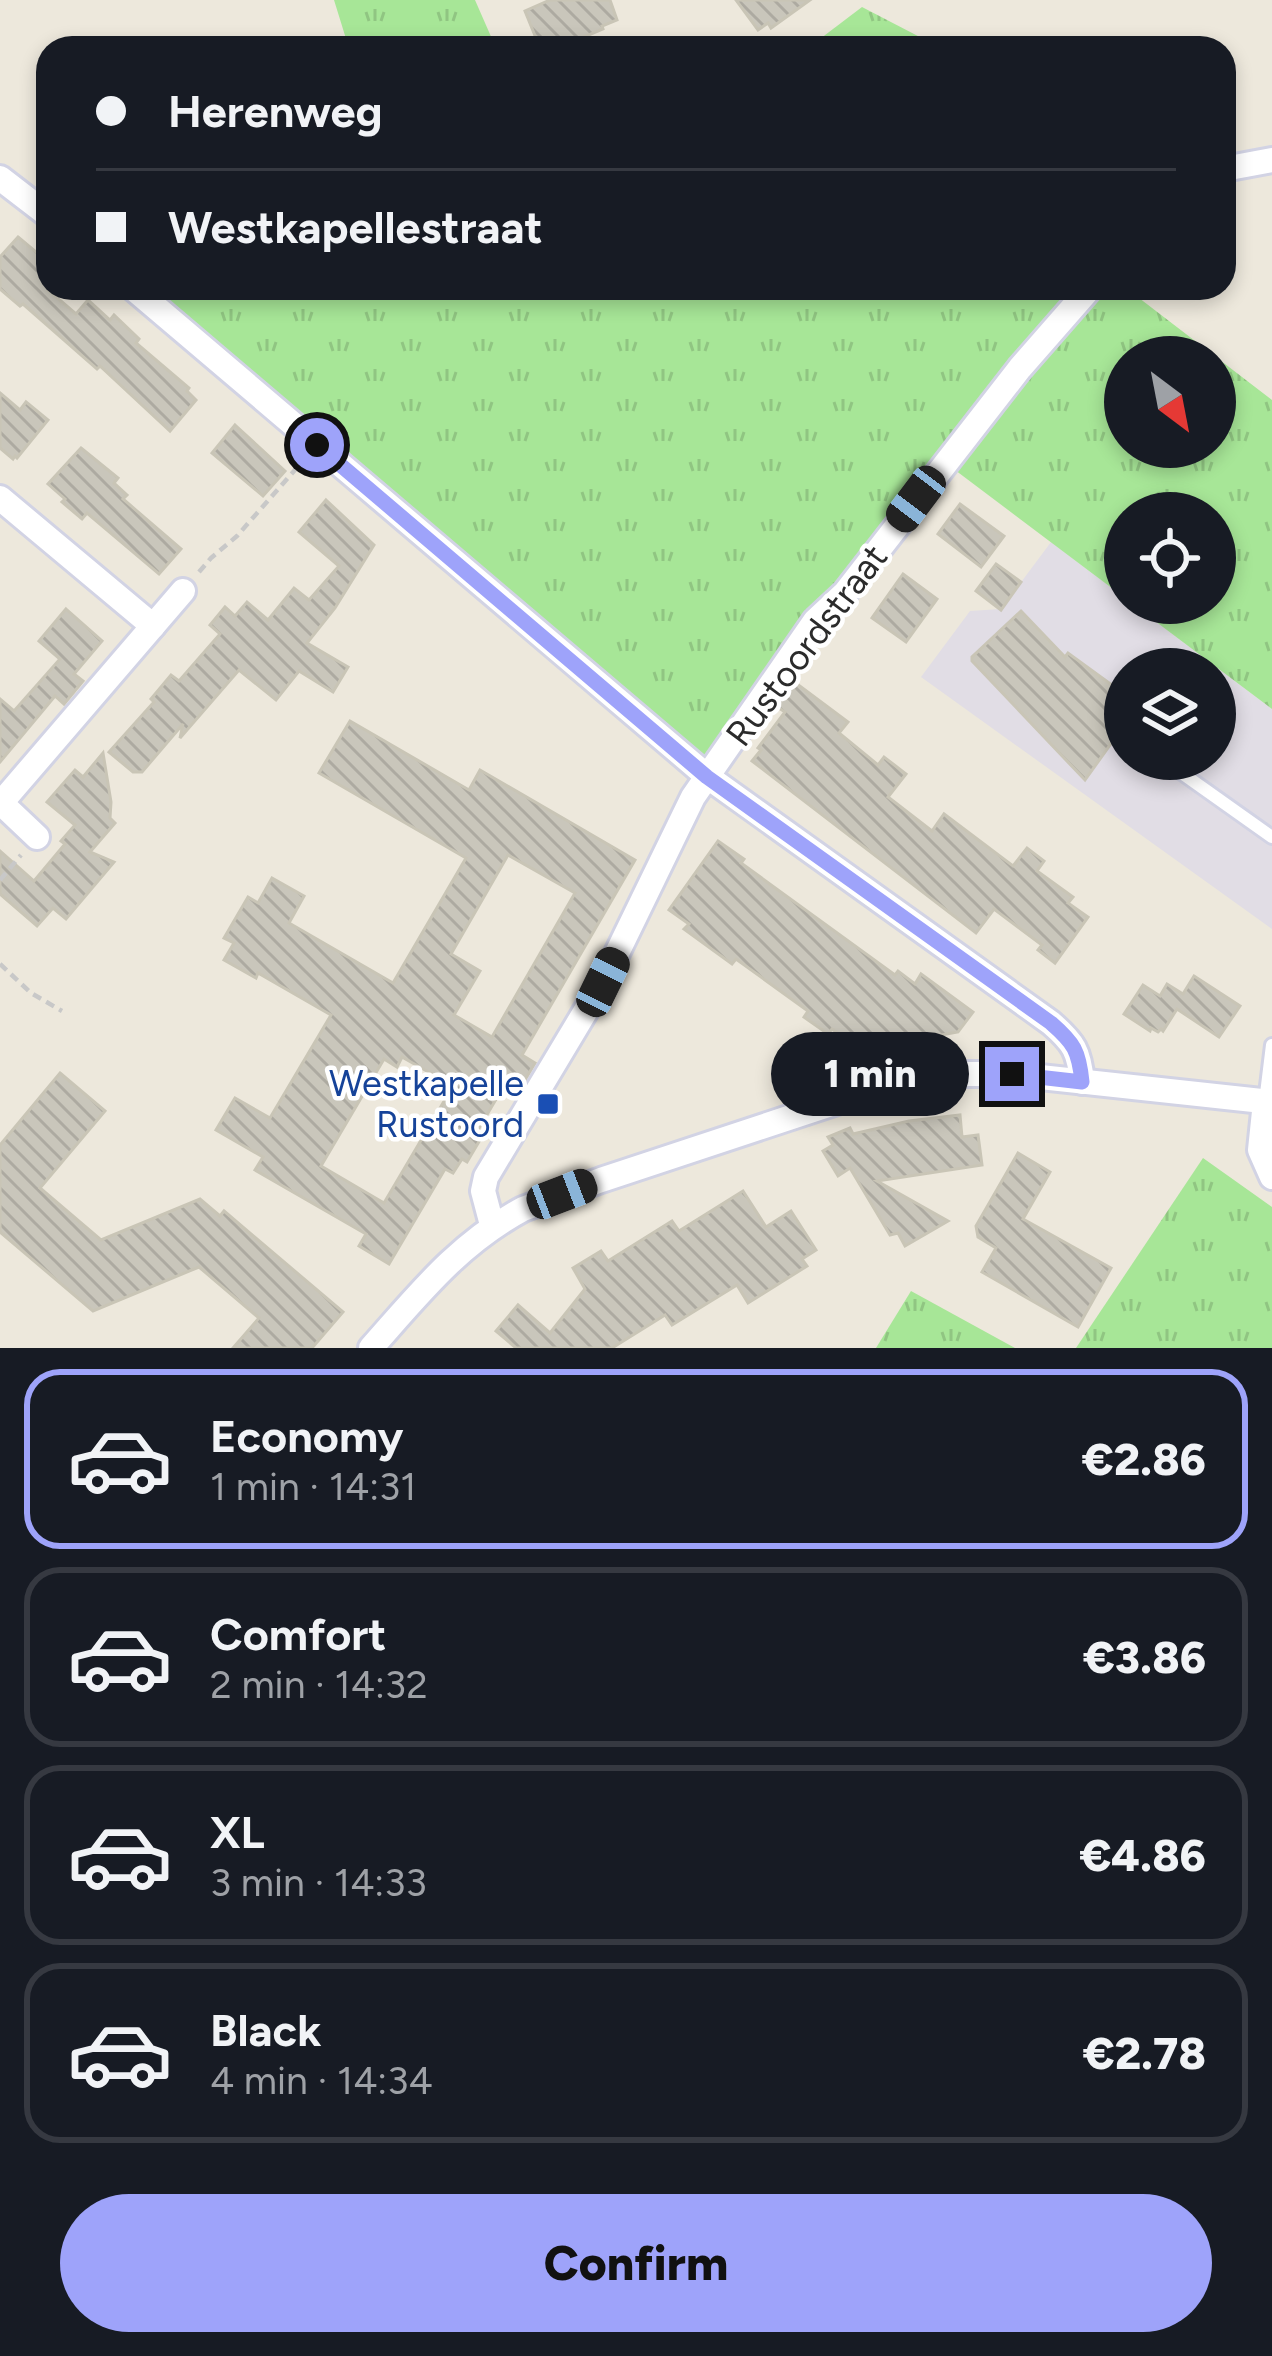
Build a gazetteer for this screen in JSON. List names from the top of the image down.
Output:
{
  "streets": {
    "street": ["Rustoordstraat"]
  },
  "places": {
    "transit": ["Westkapelle Rustoord"]
  },
  "north": "bottom right",
  "page": {
    "banner": ["Herenweg", "Westkapellestraat"],
    "bubble": "1 min",
    "list": [
      {
        "name": "Economy",
        "note": "1 min · 14:31",
        "value": "€2.86"
      },
      {
        "name": "Comfort",
        "note": "2 min · 14:32",
        "value": "€3.86"
      },
      {
        "name": "XL",
        "note": "3 min · 14:33",
        "value": "€4.86"
      },
      {
        "name": "Black",
        "note": "4 min · 14:34",
        "value": "€2.78"
      }
    ],
    "buttons": "Confirm"
  }
}
